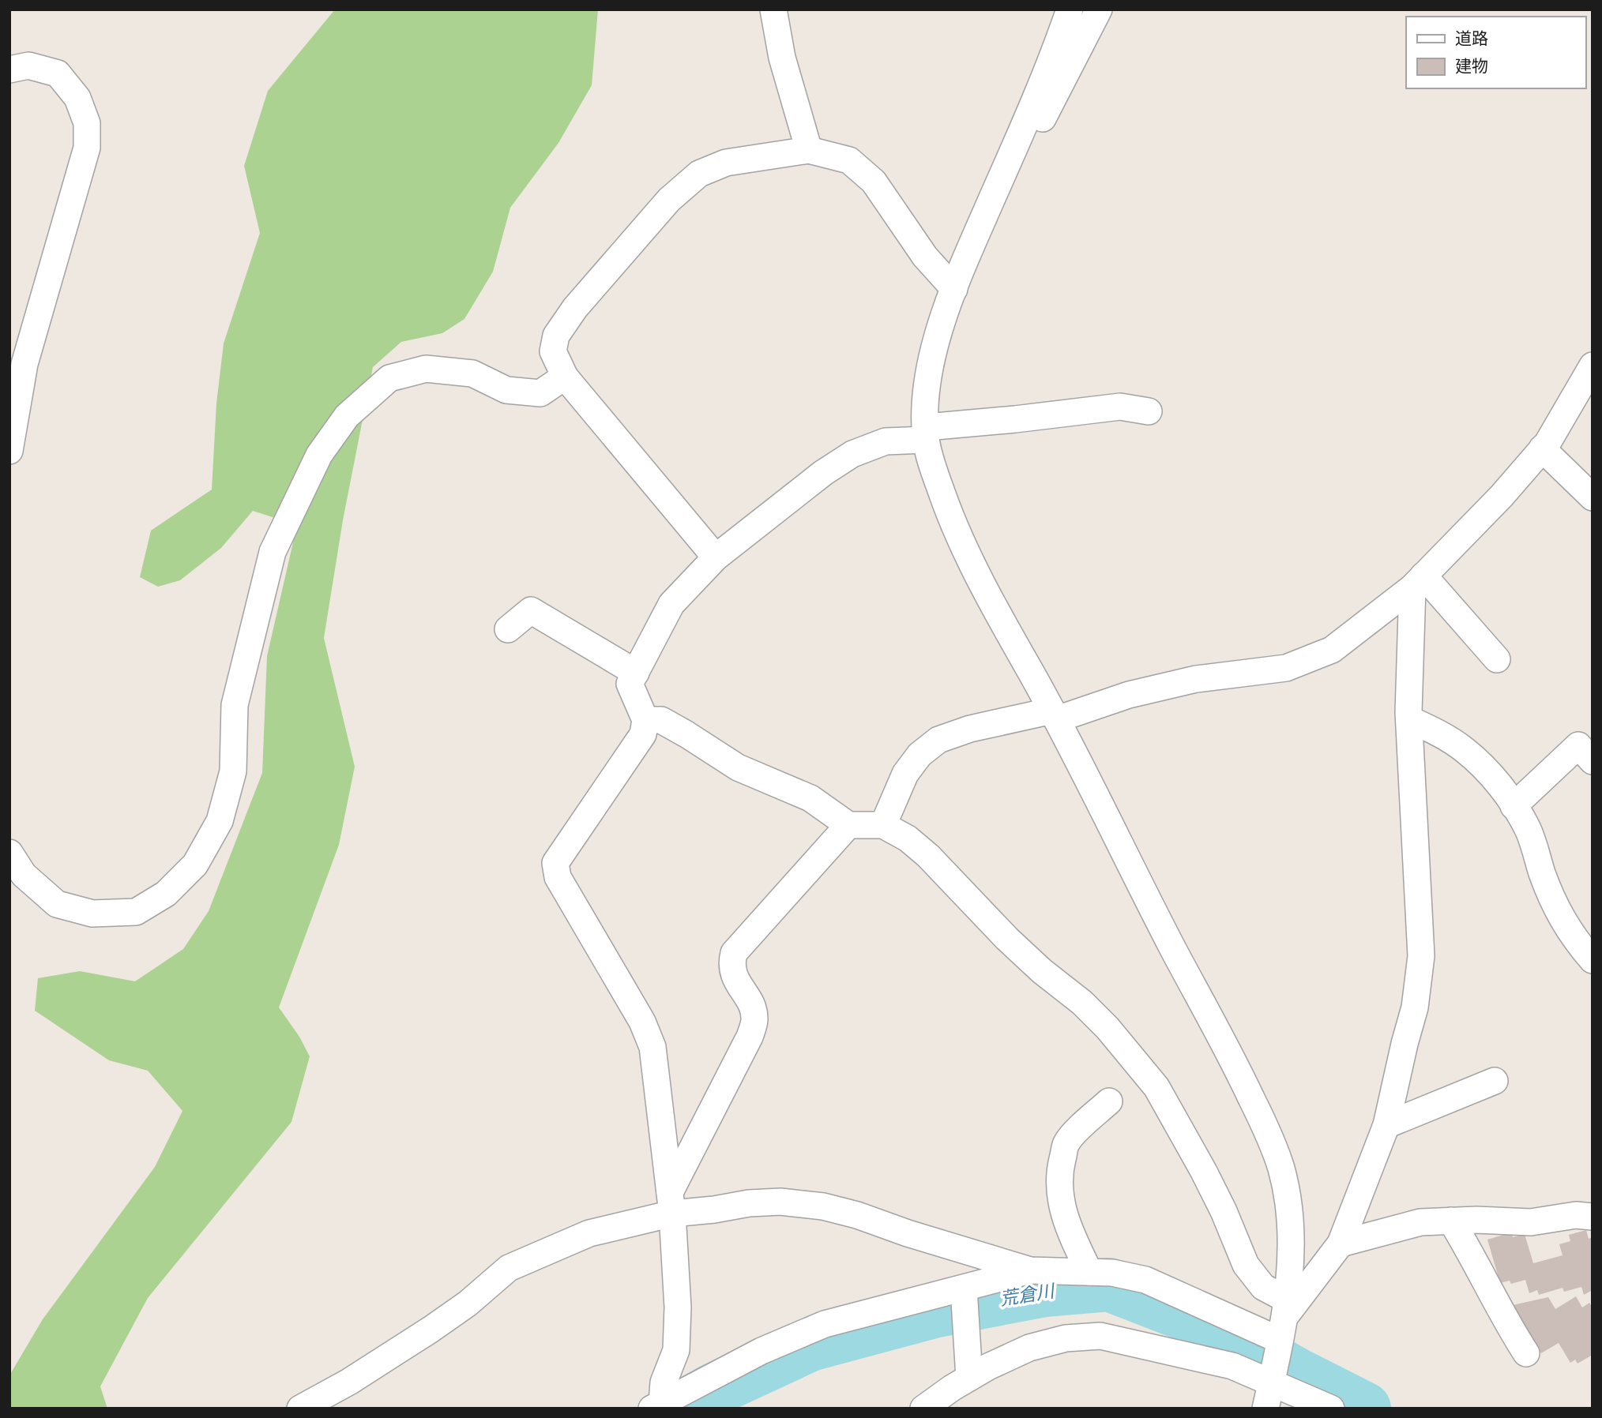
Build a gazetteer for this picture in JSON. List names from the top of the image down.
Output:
{
  "water": ["荒倉川"],
  "legend": ["道路", "建物"]
}
